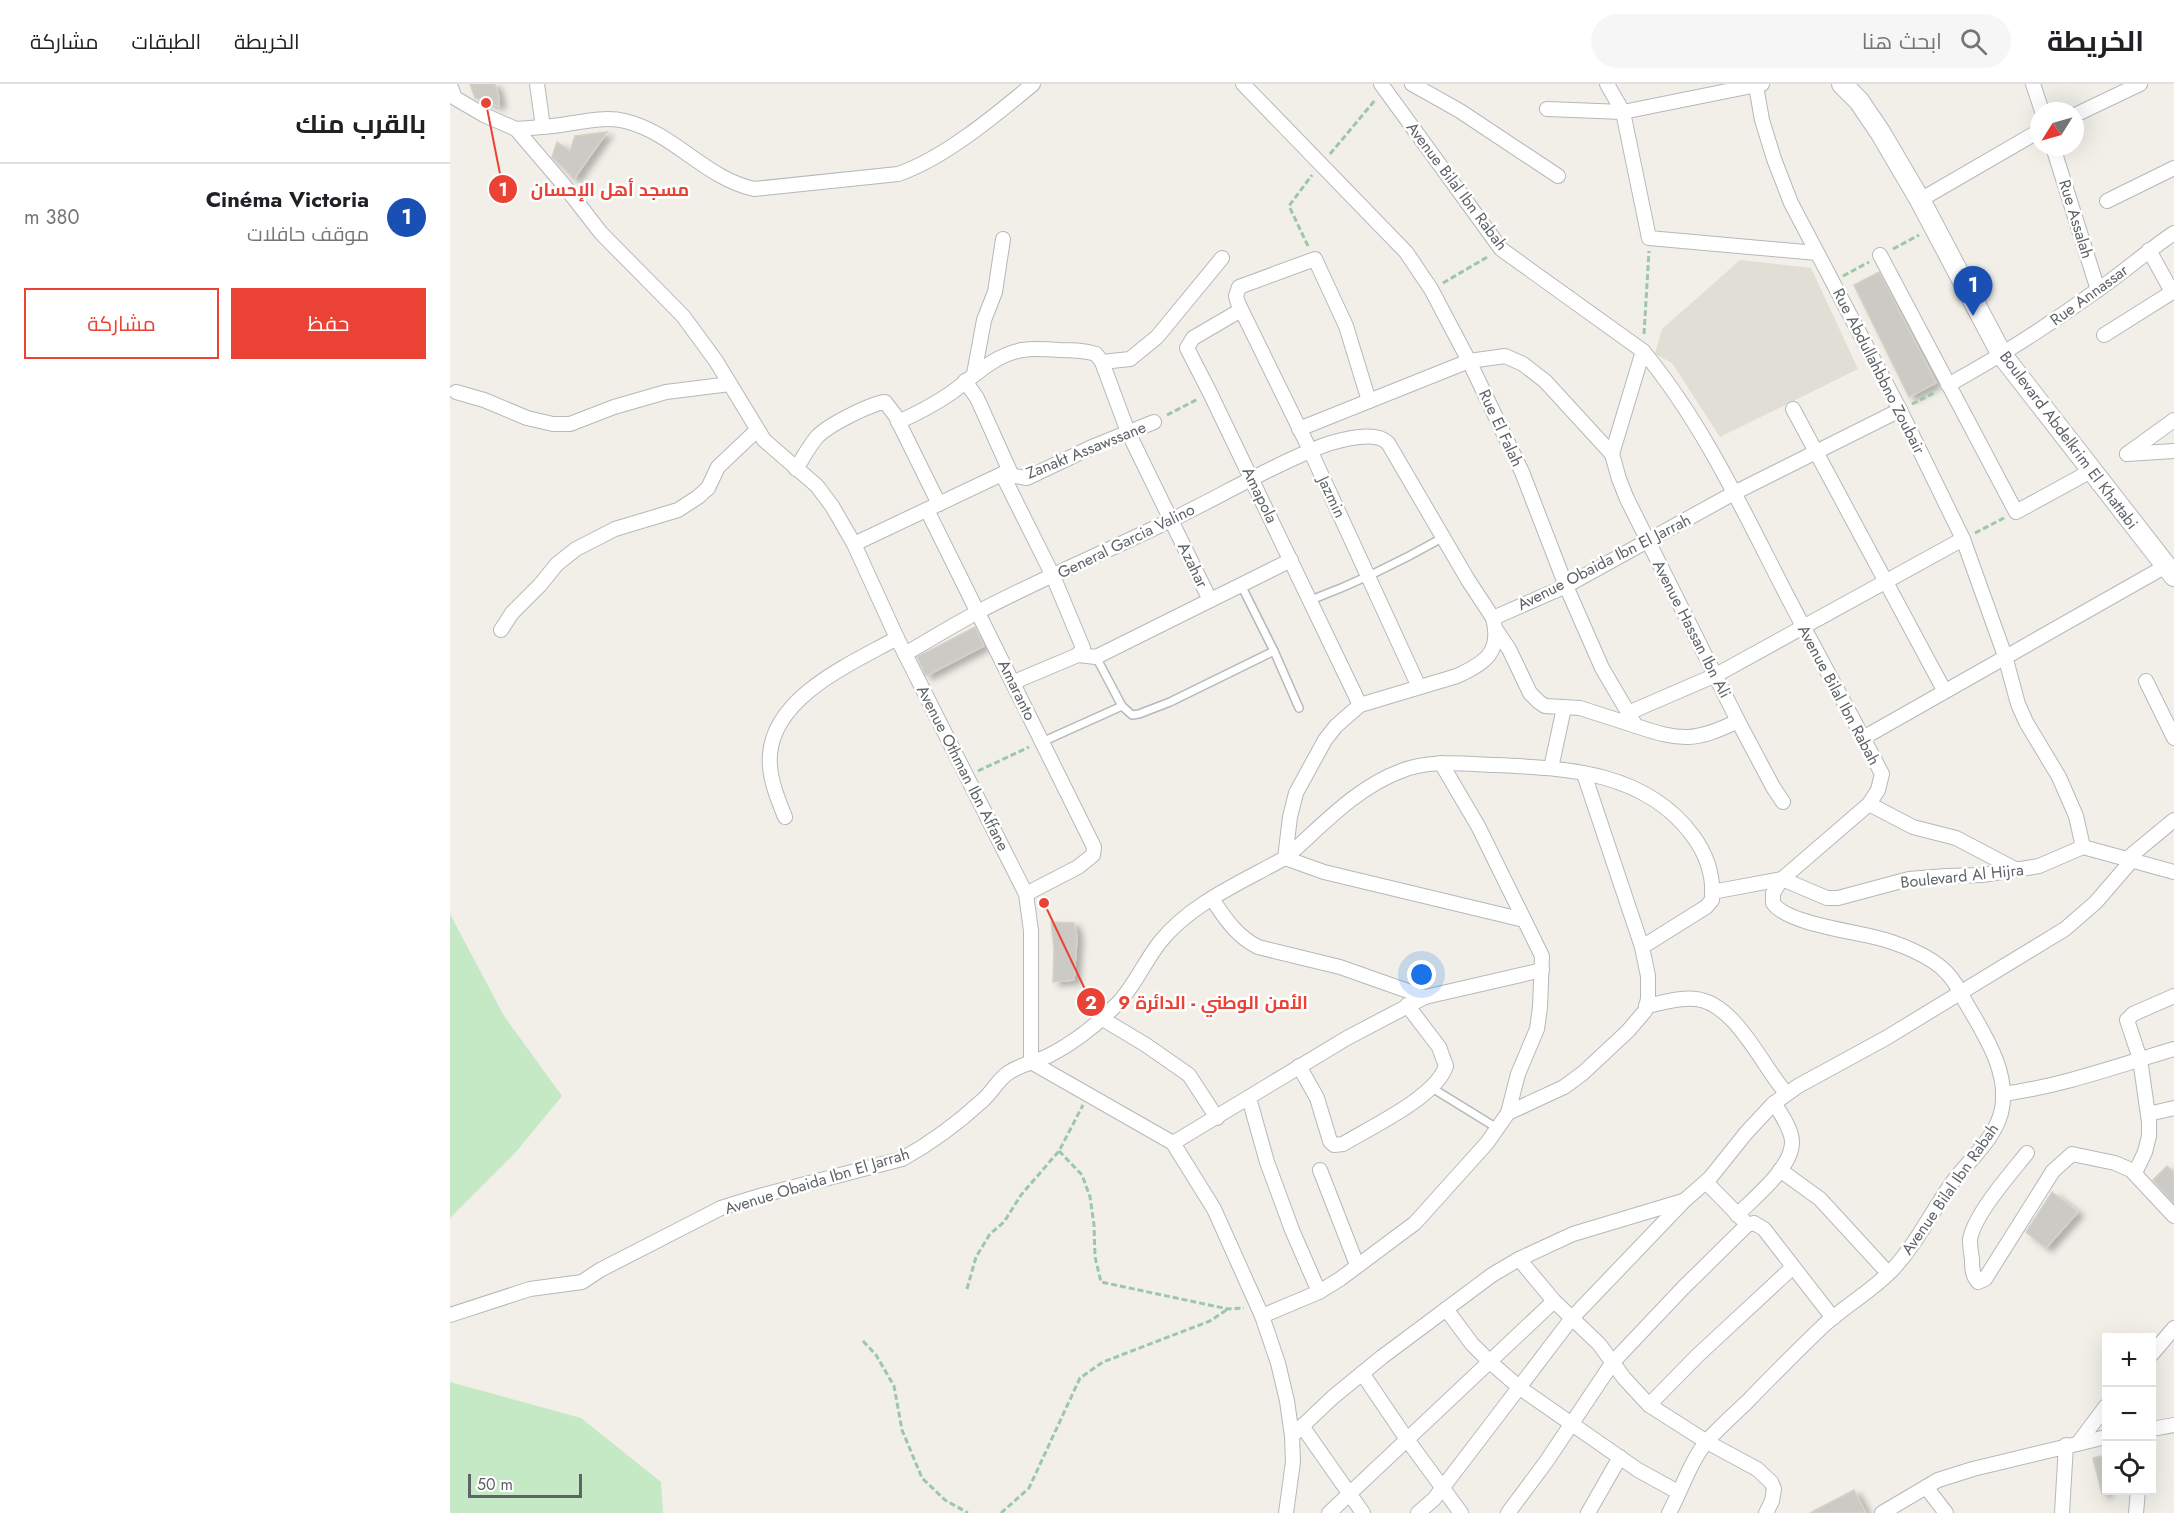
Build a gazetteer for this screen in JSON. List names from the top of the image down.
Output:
{
  "streets": {
    "street": [
      "Avenue Bilal Ibn Rabah",
      "Rue Assalah",
      "Rue Annassar",
      "Rue Abdullahbbno Zoubair",
      "Rue El Falah",
      "Boulevard Abdelkrim El Khattabi",
      "Zanakt Assawssane",
      "Amapola",
      "Jazmin",
      "General Garcia Valino",
      "Avenue Obaida Ibn El Jarrah",
      "Azahar",
      "Avenue Hassan Ibn Ali",
      "Amaranto",
      "Avenue Othman Ibn Affane",
      "Boulevard Al Hijra"
    ]
  },
  "crossings": [
    ["Avenue Bilal Ibn Rabah", "Avenue Obaida Ibn El Jarrah"],
    ["Avenue Bilal Ibn Rabah", "Boulevard Al Hijra"],
    ["Rue Assalah", "Rue Annassar"],
    ["Rue Annassar", "Boulevard Abdelkrim El Khattabi"],
    ["Rue Abdullahbbno Zoubair", "Avenue Obaida Ibn El Jarrah"],
    ["Rue Abdullahbbno Zoubair", "Boulevard Al Hijra"],
    ["Rue El Falah", "General Garcia Valino"],
    ["Rue El Falah", "Avenue Obaida Ibn El Jarrah"],
    ["Rue El Falah", "Avenue Hassan Ibn Ali"],
    ["Zanakt Assawssane", "Amapola"],
    ["Zanakt Assawssane", "Azahar"],
    ["Zanakt Assawssane", "Amaranto"],
    ["Zanakt Assawssane", "Avenue Othman Ibn Affane"],
    ["Amapola", "Jazmin"],
    ["Amapola", "General Garcia Valino"],
    ["Jazmin", "General Garcia Valino"],
    ["Jazmin", "Avenue Hassan Ibn Ali"],
    ["General Garcia Valino", "Avenue Obaida Ibn El Jarrah"],
    ["General Garcia Valino", "Azahar"],
    ["General Garcia Valino", "Amaranto"],
    ["General Garcia Valino", "Avenue Othman Ibn Affane"],
    ["Avenue Obaida Ibn El Jarrah", "Avenue Hassan Ibn Ali"],
    ["Avenue Obaida Ibn El Jarrah", "Avenue Othman Ibn Affane"],
    ["Amaranto", "Avenue Othman Ibn Affane"]
  ],
  "places": ["مسجد أهل الإحسان", "الأمن الوطني - الدائرة 9"],
  "scale_bar": "50 m",
  "north": "bottom left",
  "page": {
    "header": "الخريطة",
    "search": "ابحث هنا",
    "nav": ["الخريطة", "الطبقات", "مشاركة"],
    "heading": "بالقرب منك",
    "list": [
      {
        "mark": "1",
        "name": "Cinéma Victoria",
        "note": "موقف حافلات",
        "value": "380 m"
      }
    ],
    "pins": "1",
    "buttons": ["حفظ", "مشاركة"],
    "map_buttons": ["+", "−"],
    "scale": "50 m"
  }
}
